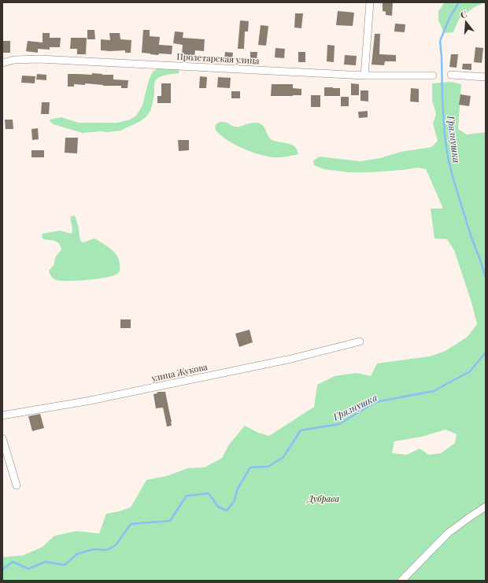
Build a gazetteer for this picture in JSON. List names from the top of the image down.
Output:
{
  "streets": {
    "street": ["Пролетарская улица", "улица Жукова"]
  },
  "water": ["Грязнушка"],
  "parks": ["Дубрава"],
  "north": "top"
}
